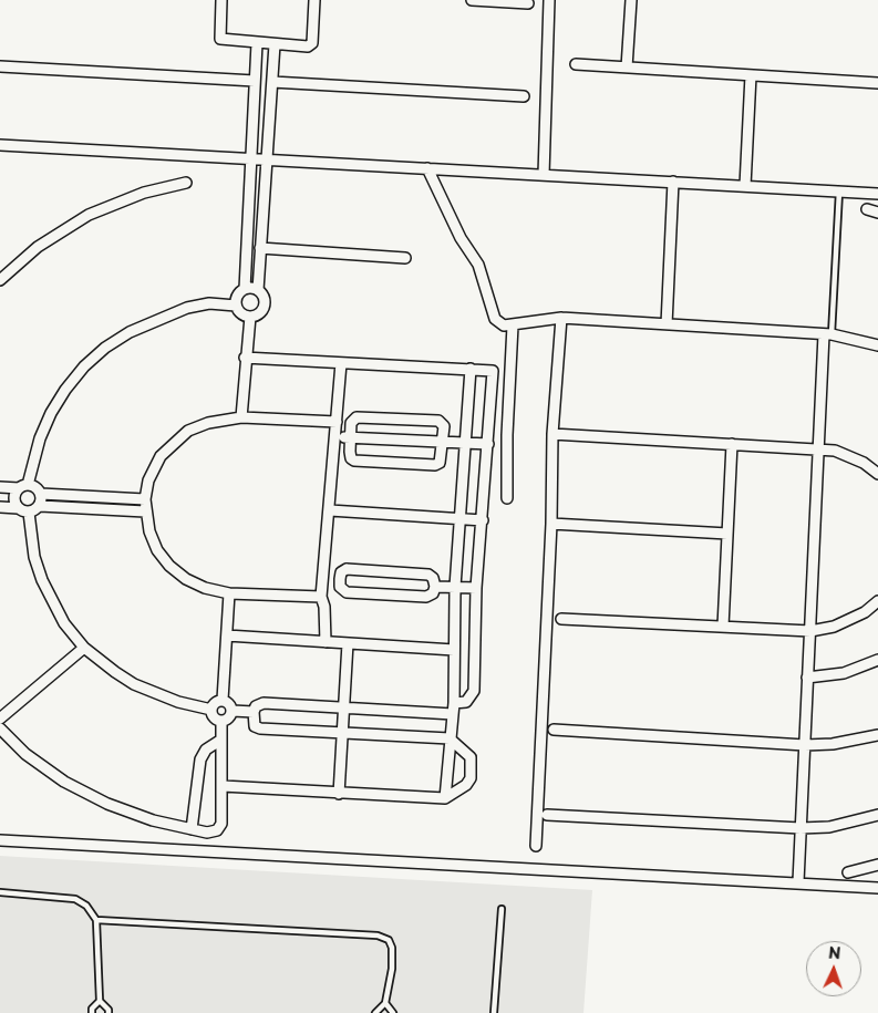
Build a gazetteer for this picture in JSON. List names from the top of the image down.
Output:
{
  "north": "top"
}
